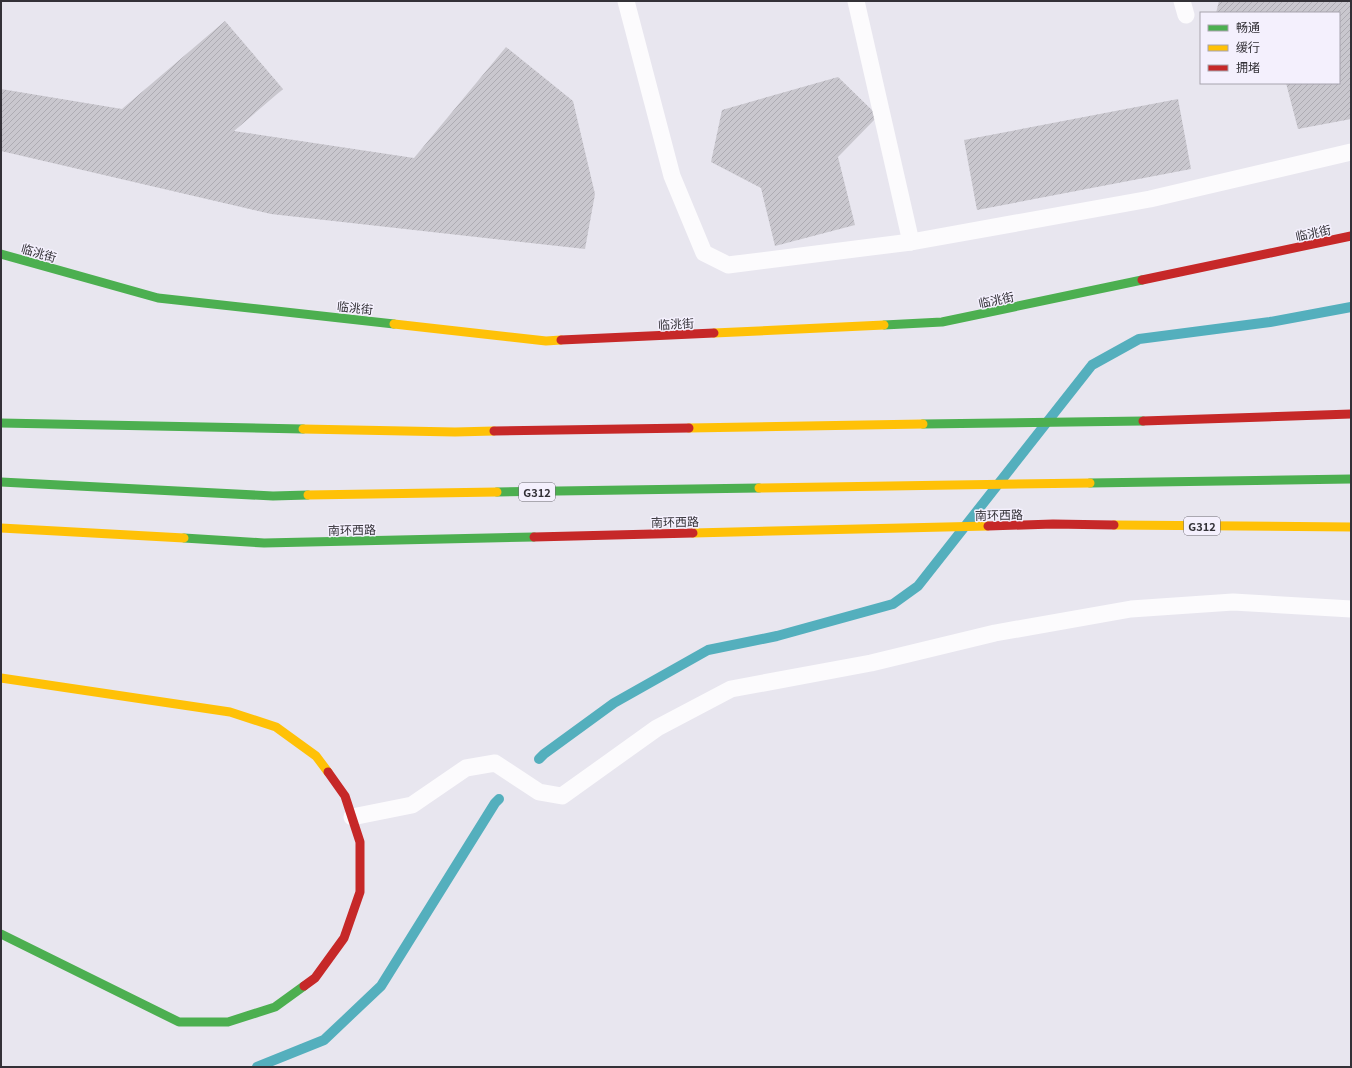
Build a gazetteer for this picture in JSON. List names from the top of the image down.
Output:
{
  "streets": {
    "main road": ["临洮街", "G312", "南环西路"]
  },
  "legend": ["畅通", "缓行", "拥堵"]
}
